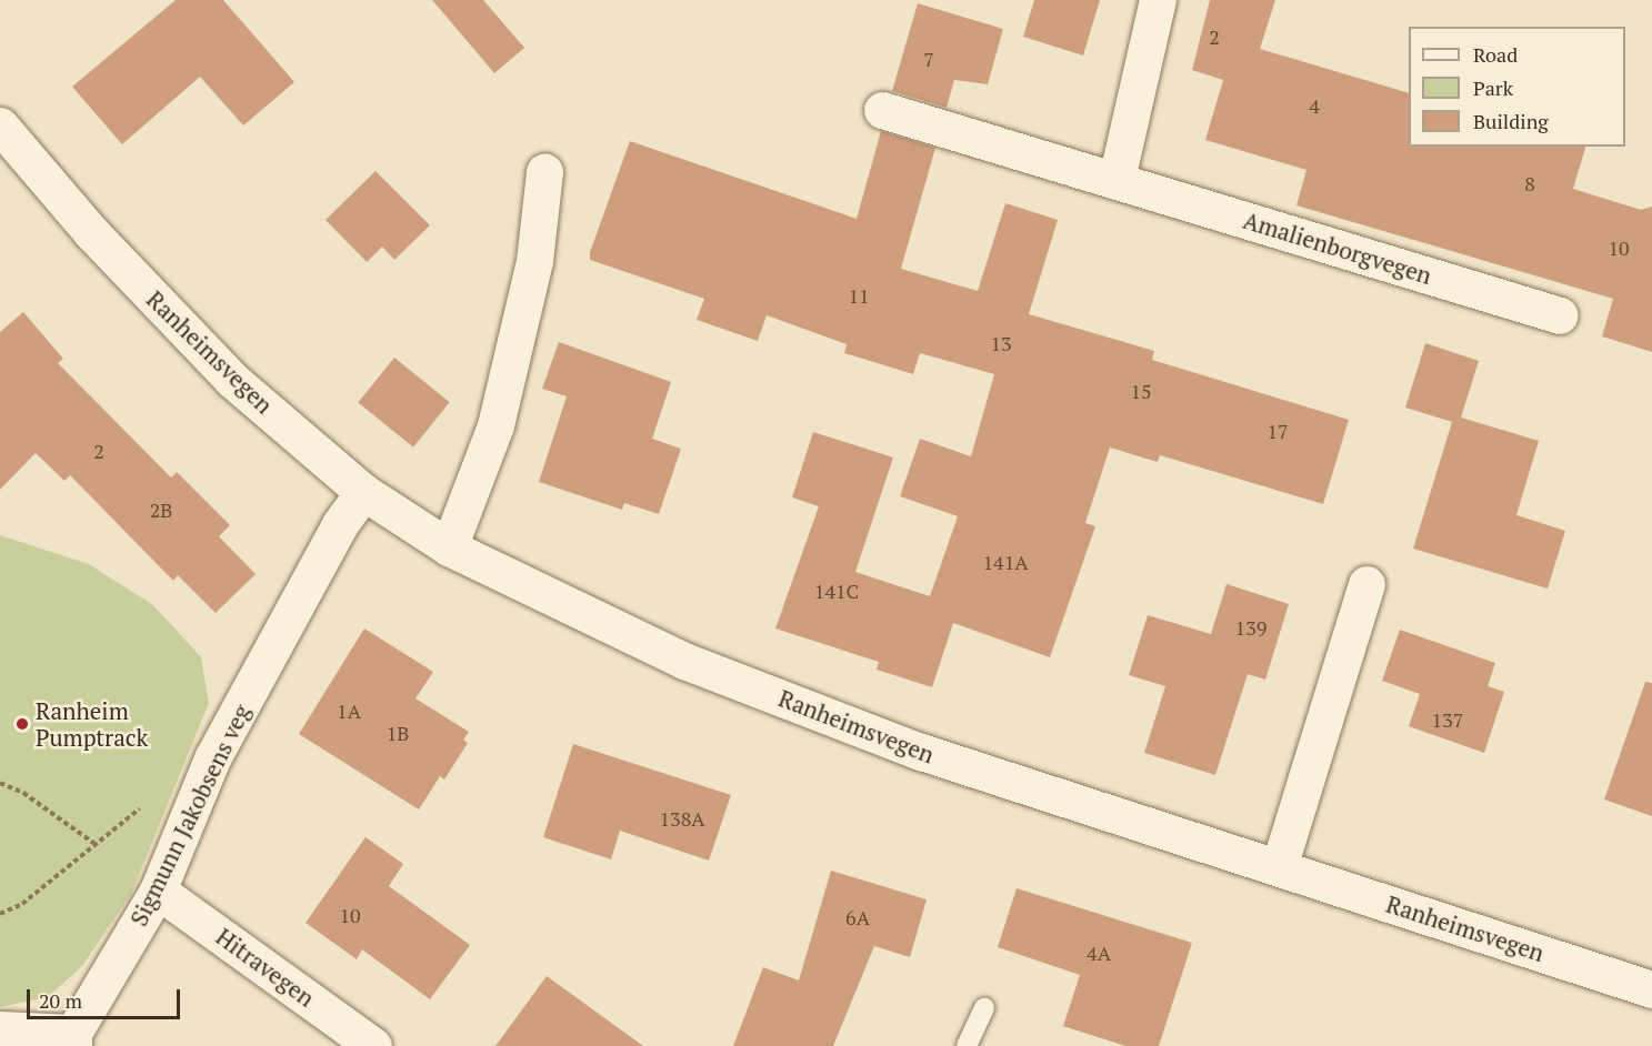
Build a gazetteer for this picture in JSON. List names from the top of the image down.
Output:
{
  "streets": {
    "street": [
      "Amalienborgvegen",
      "Ranheimsvegen",
      "Sigmunn Jakobsens veg",
      "Hitravegen"
    ]
  },
  "crossings": [
    ["Ranheimsvegen", "Sigmunn Jakobsens veg"],
    ["Sigmunn Jakobsens veg", "Hitravegen"]
  ],
  "places": ["Ranheim Pumptrack"],
  "house_numbers": [
    "2",
    "7",
    "4",
    "8",
    "10",
    "11",
    "13",
    "15",
    "17",
    "2",
    "2B",
    "141A",
    "141C",
    "139",
    "1A",
    "137",
    "1B",
    "138A",
    "10",
    "6A",
    "4A"
  ],
  "legend": ["Road", "Park", "Building"],
  "scale_bar": "20 m"
}
